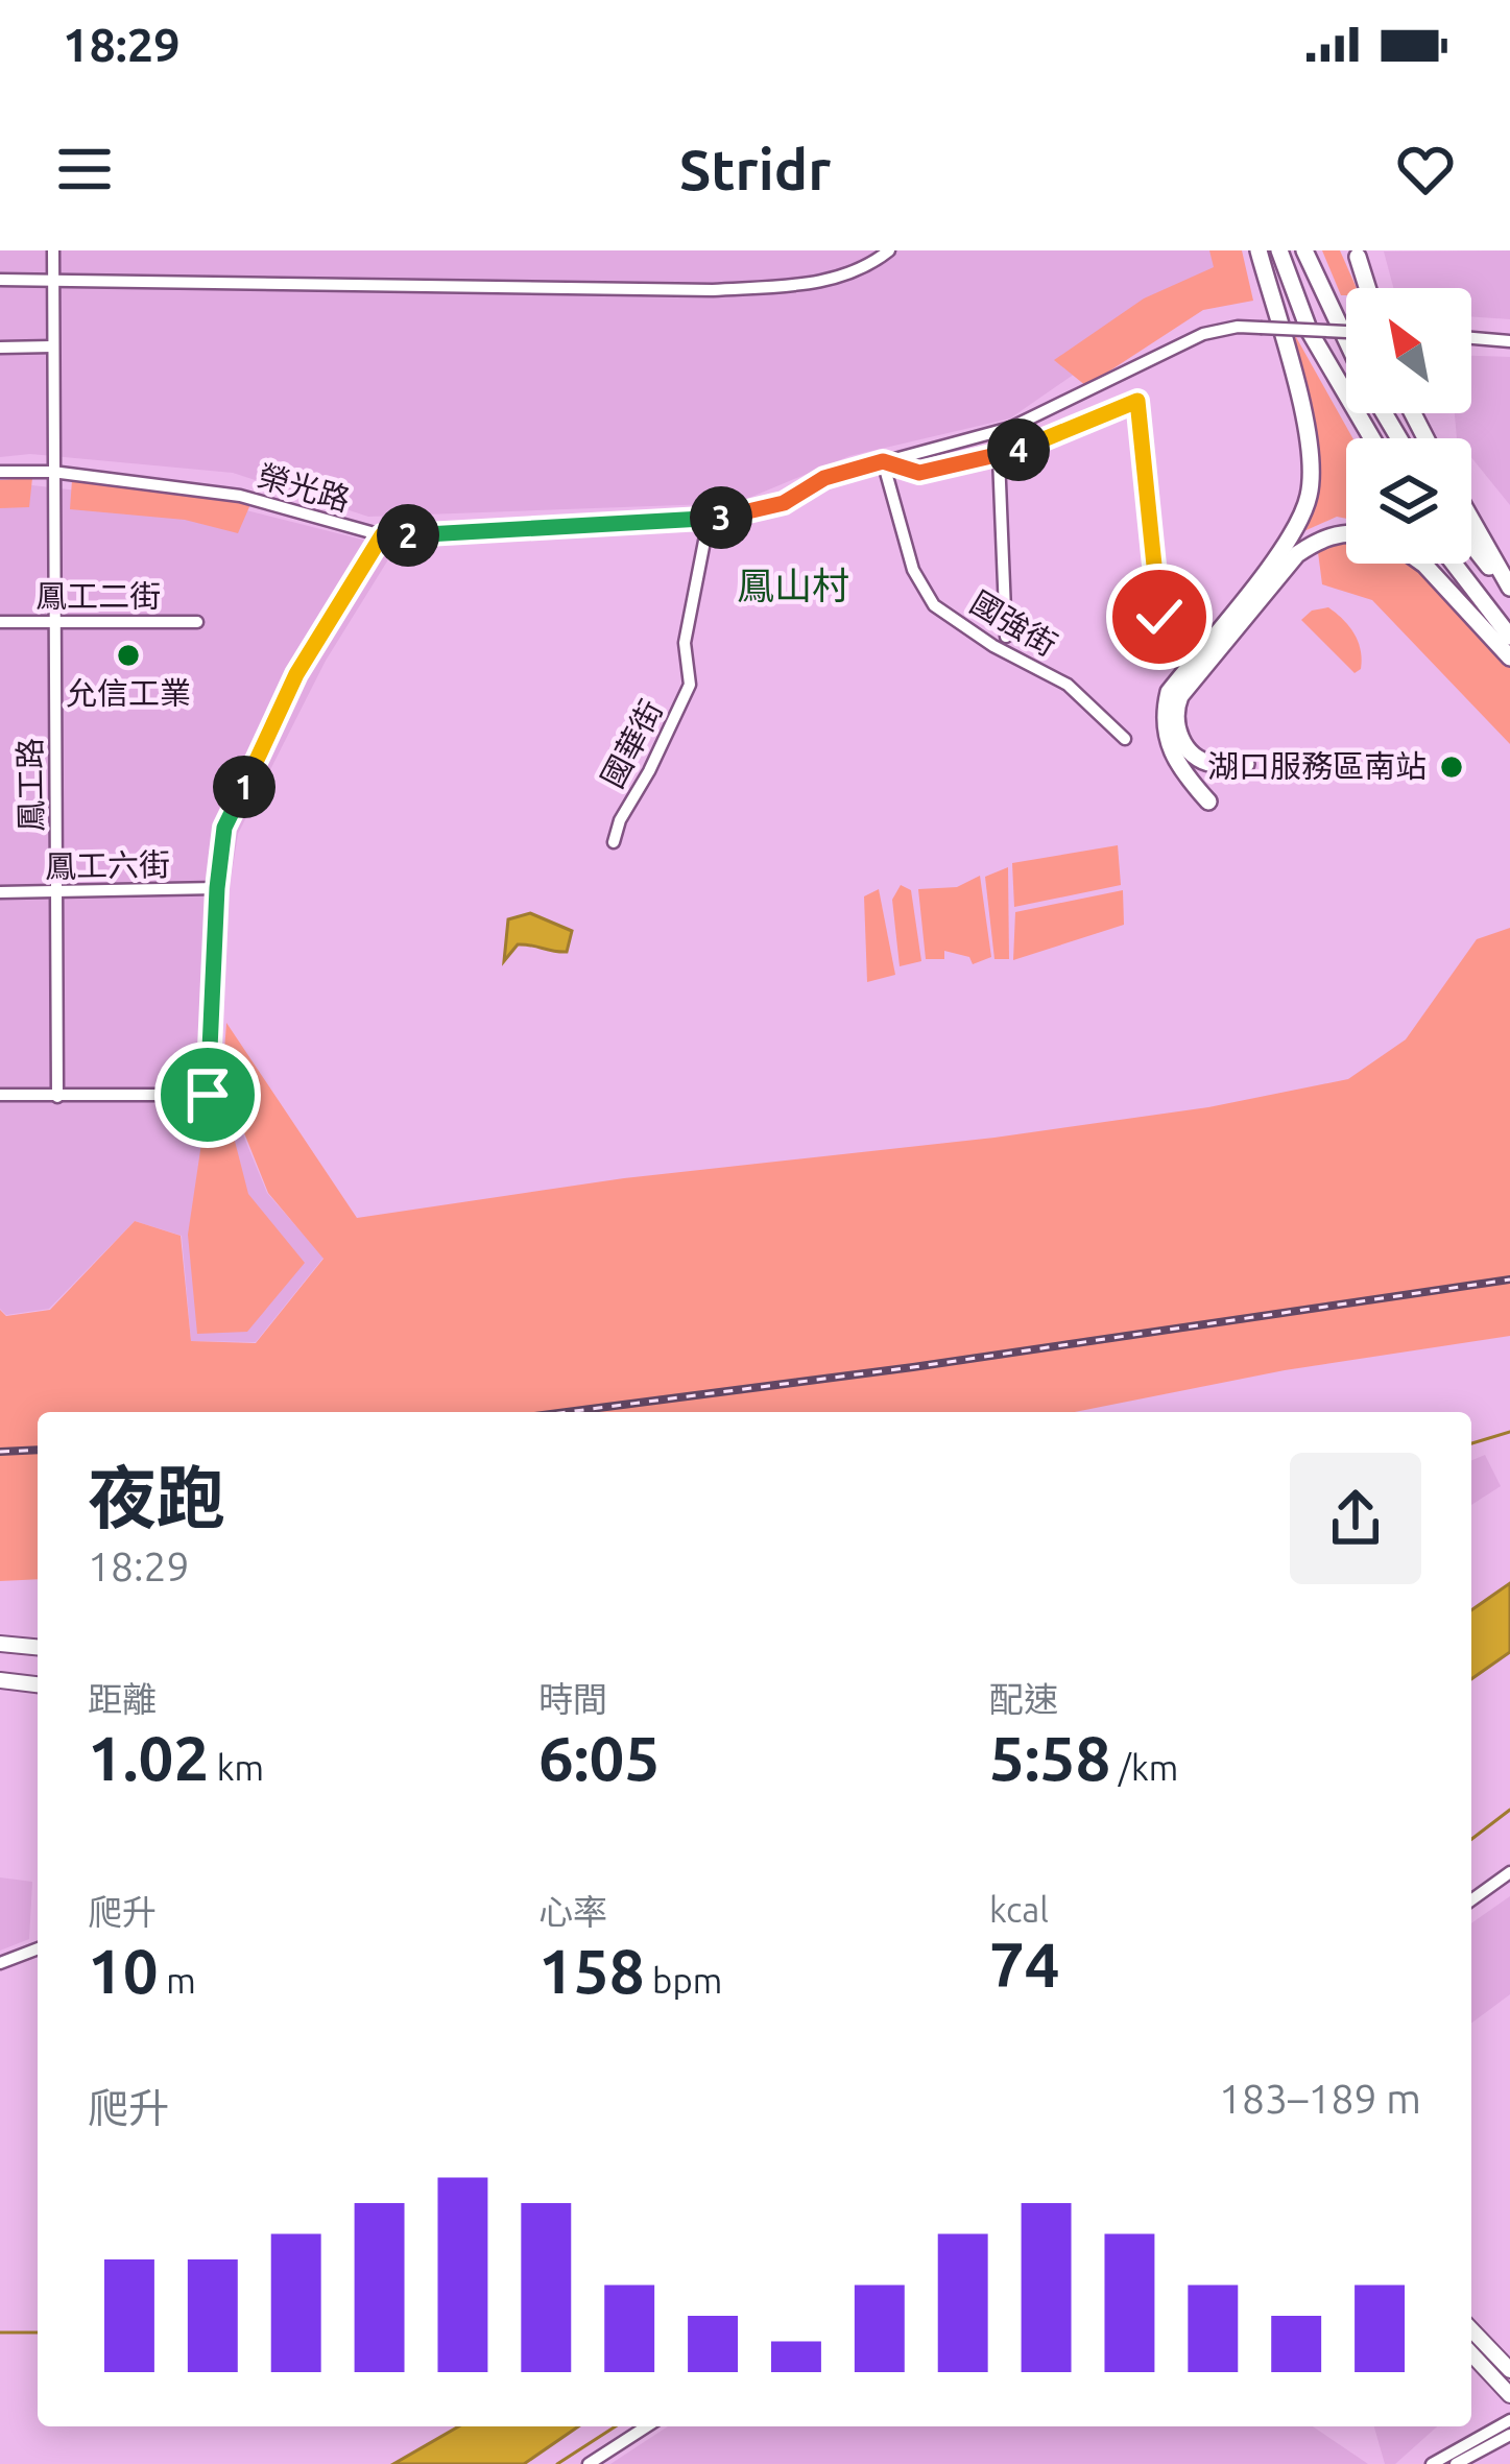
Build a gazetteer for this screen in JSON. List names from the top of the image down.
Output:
{
  "streets": {
    "street": [
      "榮光路",
      "鳳工二街",
      "國強街",
      "國華街",
      "鳳工路",
      "鳳工六街"
    ]
  },
  "crossings": [
    ["榮光路", "國強街"],
    ["榮光路", "國華街"],
    ["榮光路", "鳳工路"],
    ["鳳工二街", "鳳工路"],
    ["鳳工路", "鳳工六街"]
  ],
  "districts": ["鳳山村"],
  "places": ["允信工業", "湖口服務區南站"],
  "north": "top left",
  "page": {
    "status": "18:29",
    "header": "Stridr",
    "pins": [
      "4",
      "3",
      "2",
      "1"
    ],
    "heading": ["夜跑", "18:29"],
    "stats": [
      ["距離", "1.02 km"],
      ["時間", "6:05"],
      ["配速", "5:58 /km"],
      ["爬升", "10 m"],
      ["心率", "158 bpm"],
      ["kcal", "74"]
    ],
    "chart": ["爬升", "183–189 m"]
  }
}
